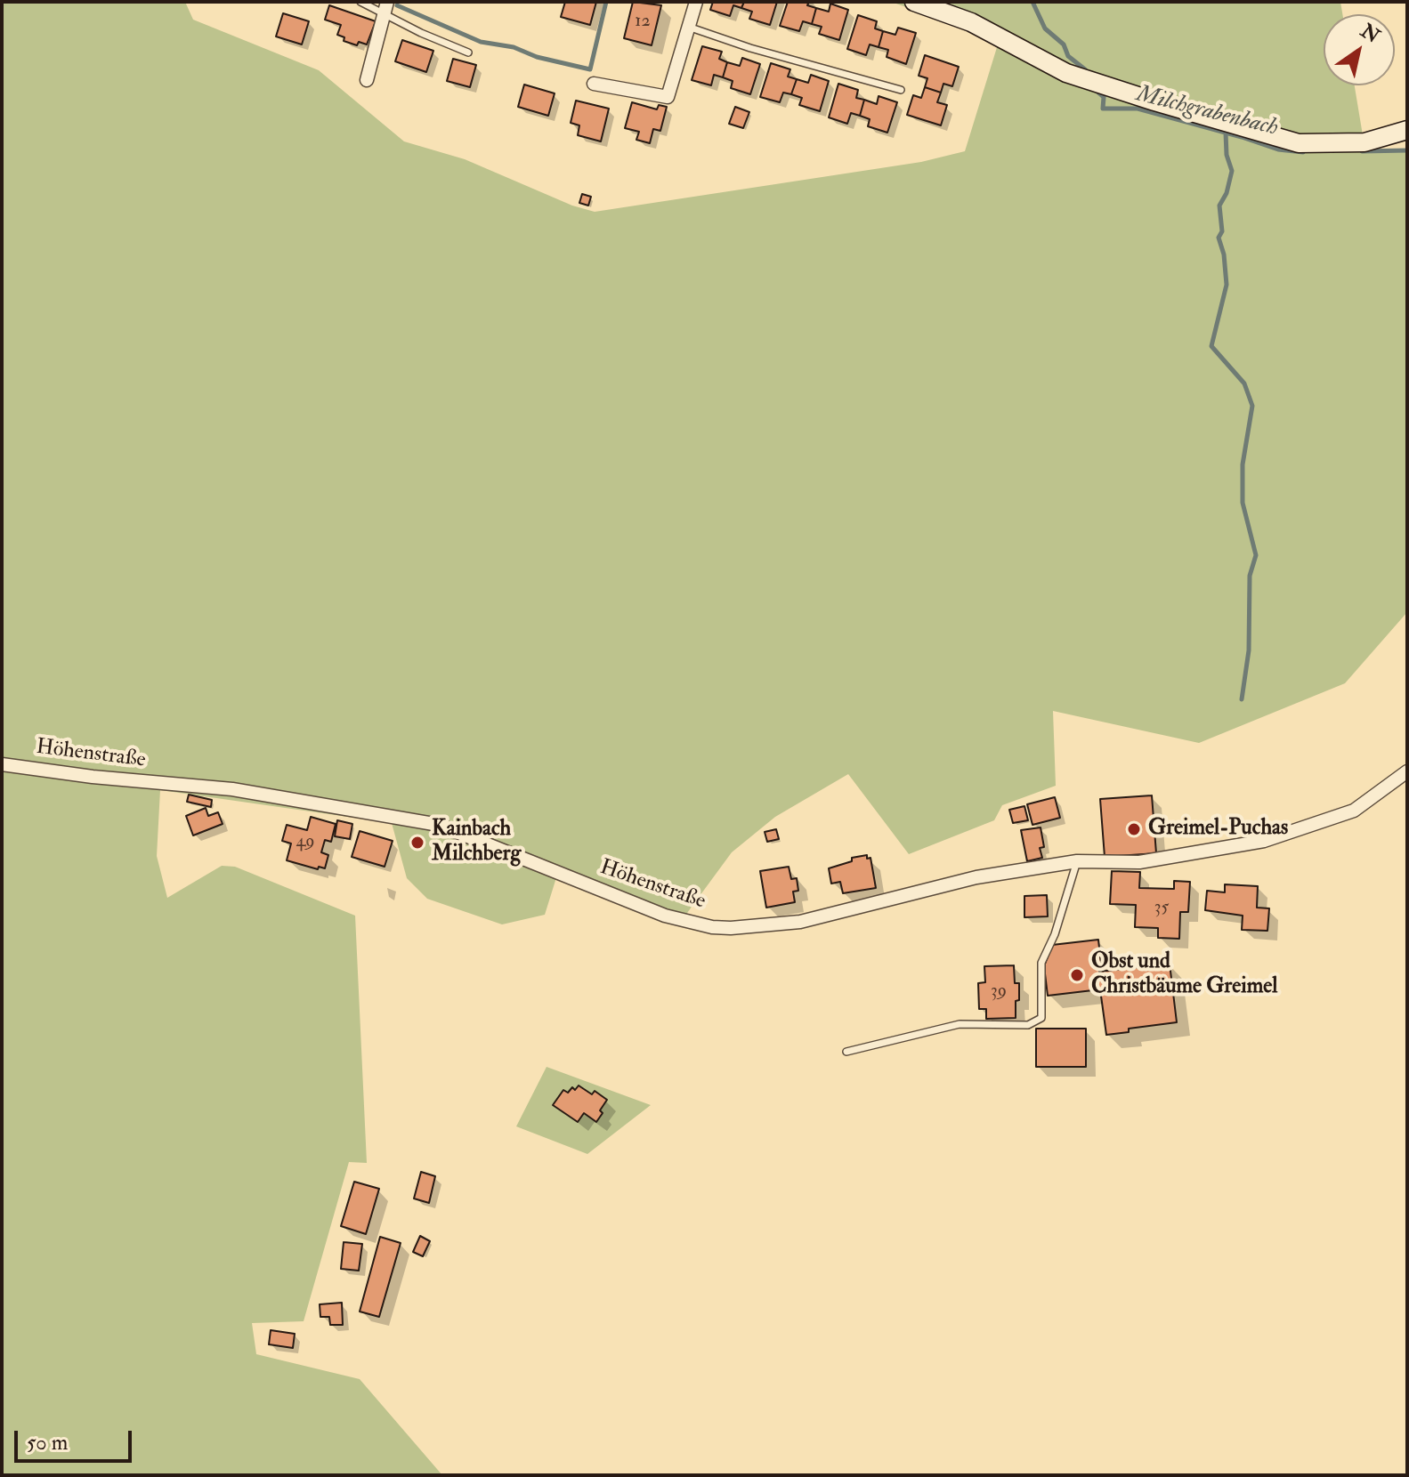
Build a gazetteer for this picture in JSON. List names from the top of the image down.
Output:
{
  "streets": {
    "street": ["Höhenstraße"]
  },
  "water": ["Milchgrabenbach"],
  "places": ["Greimel-Puchas", "Kainbach Milchberg", "Obst und Christbäume Greimel"],
  "house_numbers": [
    "12",
    "49",
    "35",
    "39"
  ],
  "scale_bar": "50 m",
  "north": "top right"
}
